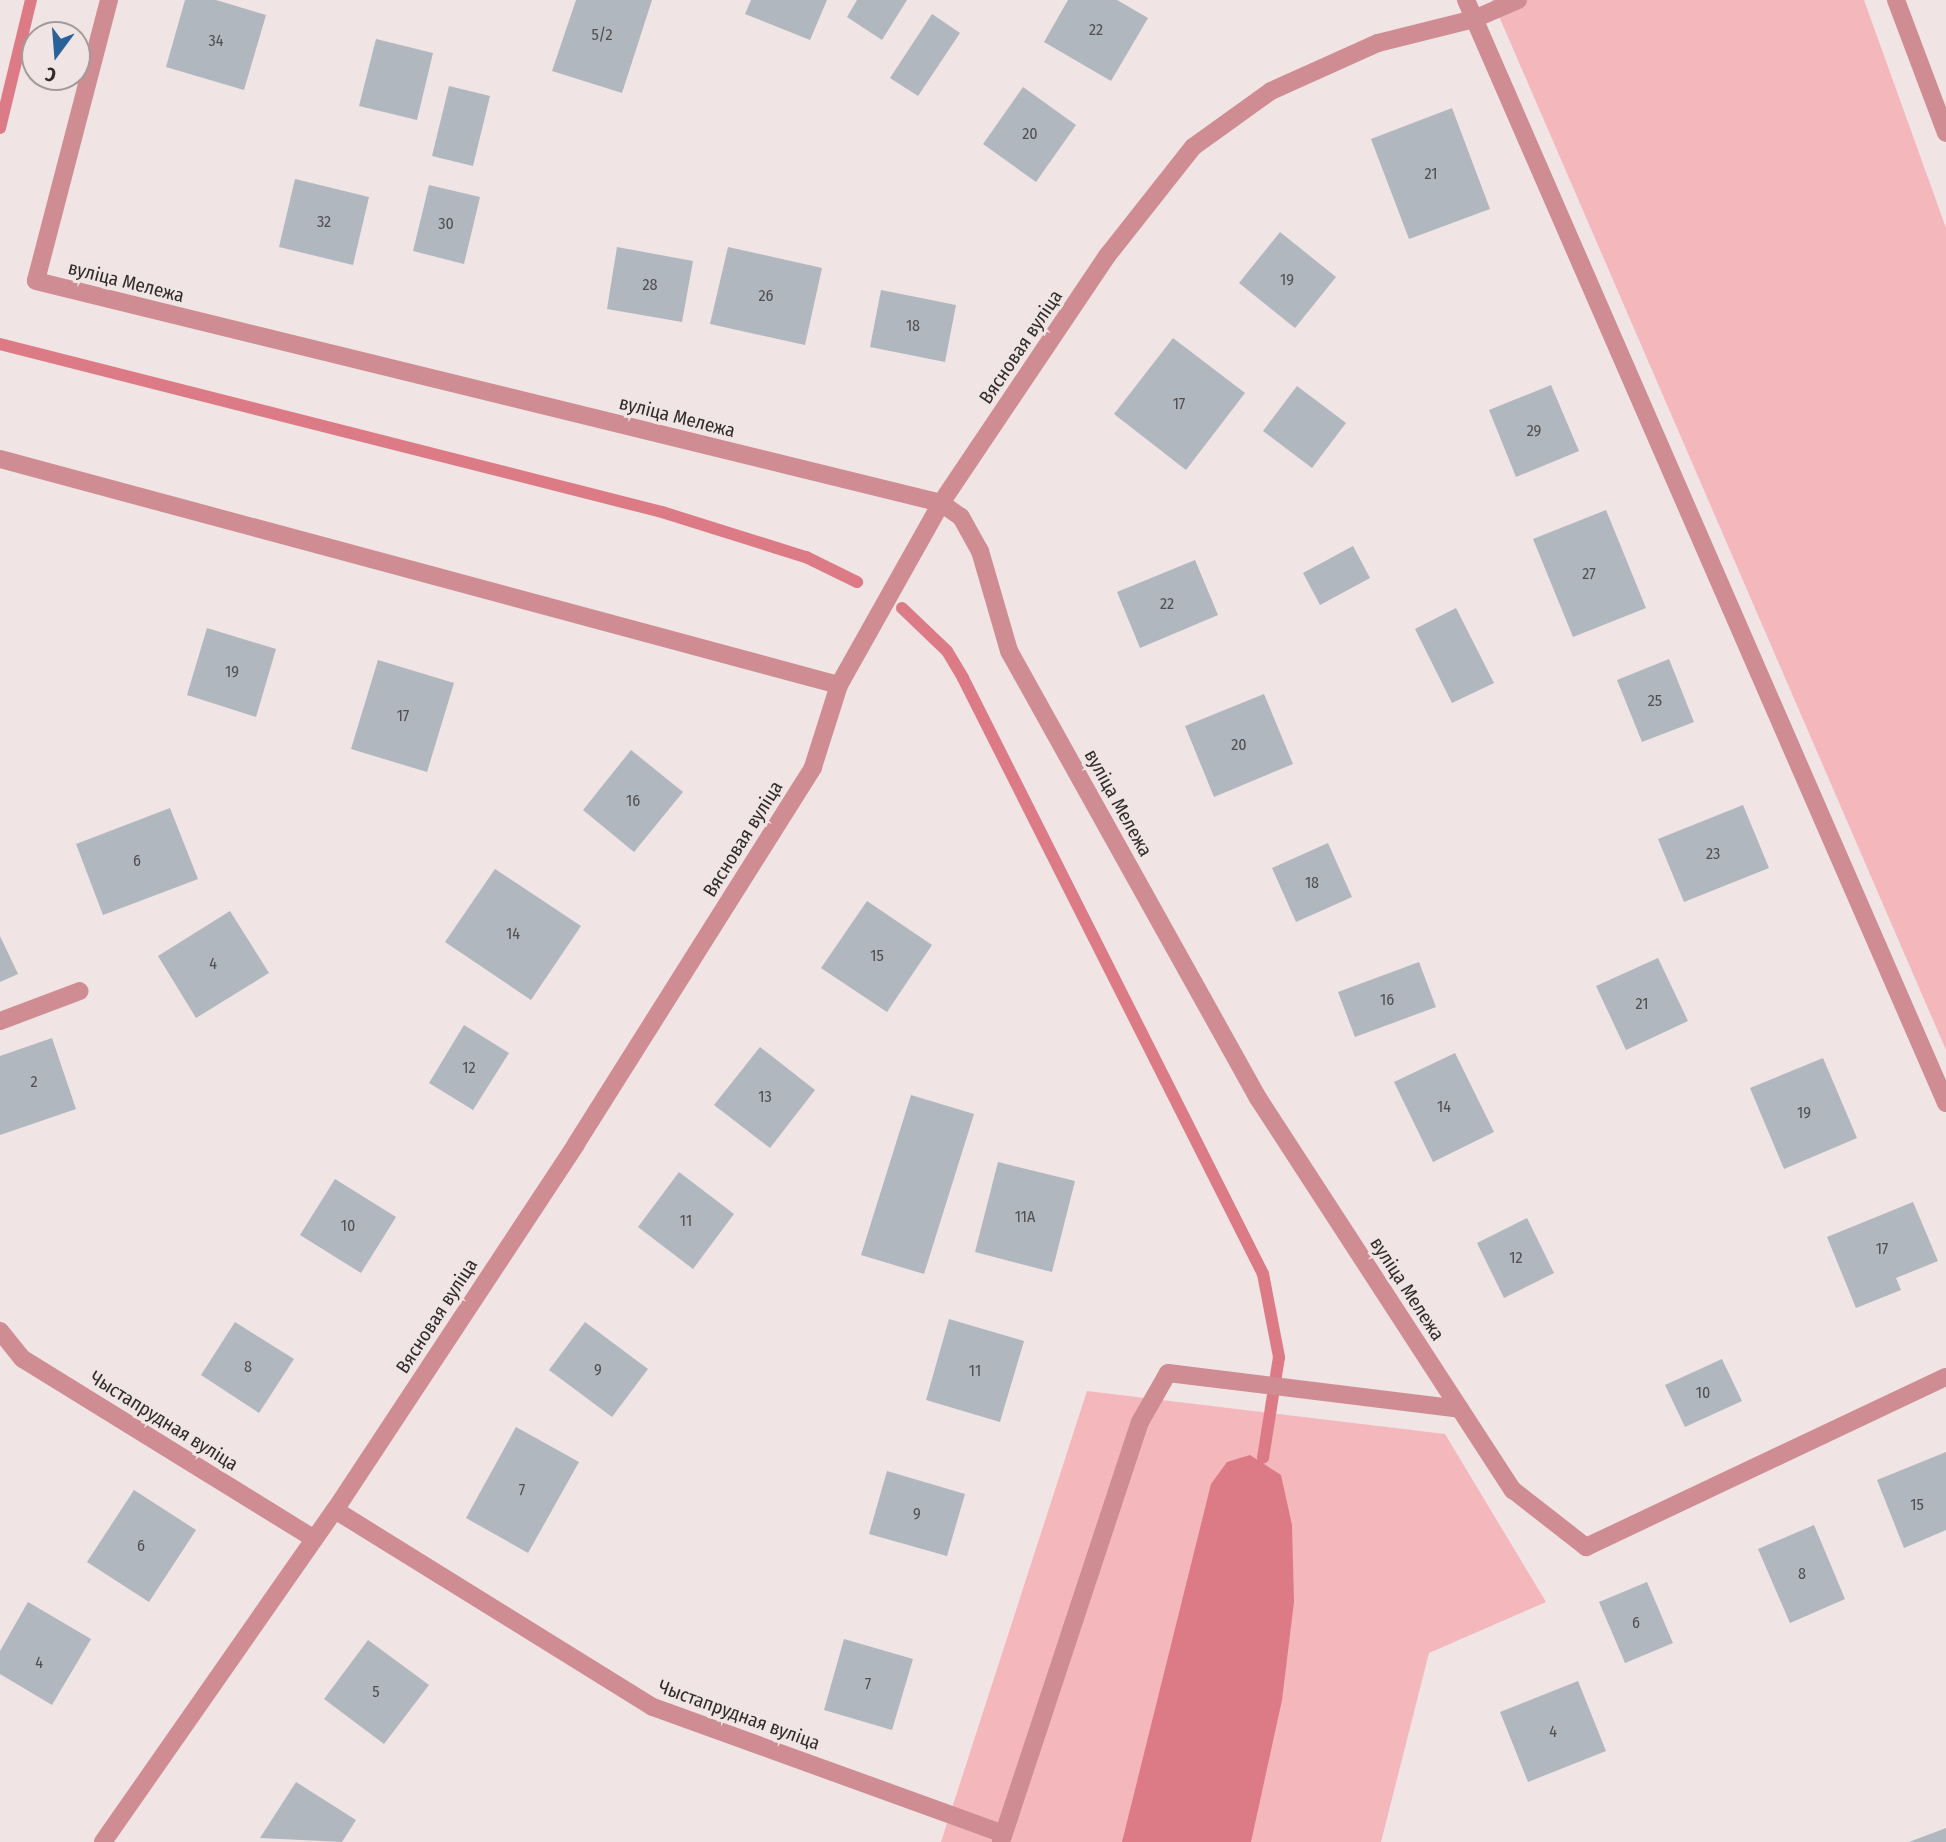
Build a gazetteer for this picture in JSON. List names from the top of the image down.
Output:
{
  "streets": {
    "street": ["вуліца Мележа", "Вясновая вуліца", "Чыстапрудная вуліца"]
  },
  "crossings": [
    ["вуліца Мележа", "Вясновая вуліца"],
    ["Вясновая вуліца", "Чыстапрудная вуліца"]
  ],
  "house_numbers": [
    "22",
    "5/2",
    "34",
    "20",
    "21",
    "32",
    "30",
    "19",
    "28",
    "26",
    "18",
    "17",
    "29",
    "27",
    "22",
    "19",
    "25",
    "17",
    "20",
    "16",
    "23",
    "6",
    "18",
    "14",
    "15",
    "4",
    "16",
    "21",
    "12",
    "2",
    "13",
    "14",
    "19",
    "11А",
    "11",
    "10",
    "17",
    "12",
    "8",
    "9",
    "11",
    "10",
    "7",
    "15",
    "9",
    "6",
    "8",
    "6",
    "4",
    "7",
    "5",
    "4"
  ],
  "north": "bottom"
}
